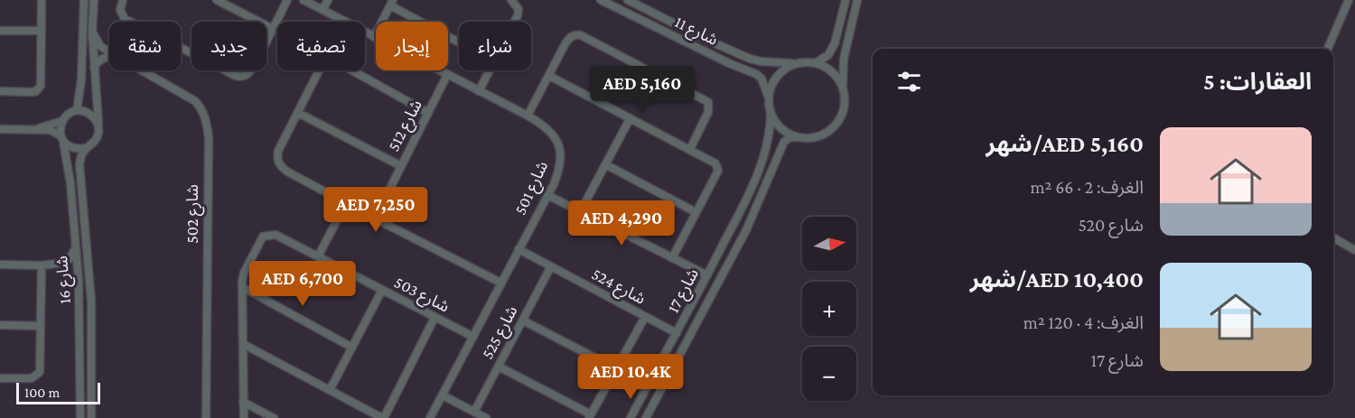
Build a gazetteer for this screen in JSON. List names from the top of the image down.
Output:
{
  "streets": {
    "street": [
      "شارع 11",
      "شارع 512",
      "شارع 501",
      "شارع 502",
      "شارع 16",
      "شارع 524",
      "شارع 17",
      "شارع 503",
      "شارع 525"
    ]
  },
  "crossings": [
    ["شارع 11", "شارع 17"],
    ["شارع 512", "شارع 501"],
    ["شارع 501", "شارع 524"],
    ["شارع 501", "شارع 503"],
    ["شارع 524", "شارع 17"],
    ["شارع 524", "شارع 525"]
  ],
  "scale_bar": "100 m",
  "north": "right",
  "page": {
    "chip": [
      "شراء",
      "إيجار",
      "تصفية",
      "جديد",
      "شقة"
    ],
    "heading": "العقارات: 5",
    "price": [
      "AED 5,160",
      "AED 7,250",
      "AED 4,290",
      "AED 6,700",
      "AED 10.4K"
    ],
    "list": [
      {
        "name": "AED 5,160/شهر",
        "note": "الغرف: 2 · 66 m² · شارع 520"
      },
      {
        "name": "AED 10,400/شهر",
        "note": "الغرف: 4 · 120 m² · شارع 17"
      }
    ],
    "map_buttons": ["+", "−"],
    "scale": "100 m"
  }
}
